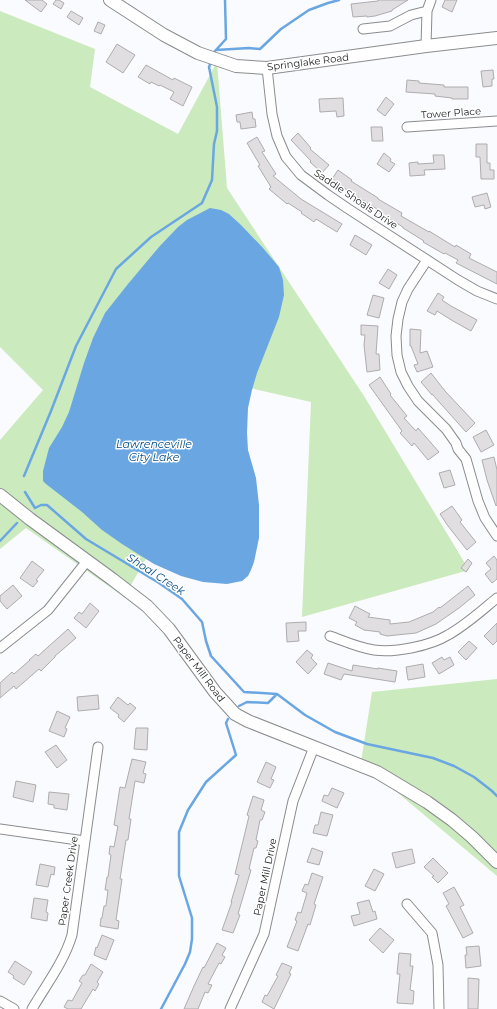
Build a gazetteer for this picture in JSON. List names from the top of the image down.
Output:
{
  "streets": {
    "street": [
      "Springlake Road",
      "Tower Place",
      "Saddle Shoals Drive",
      "Paper Mill Road",
      "Paper Mill Drive",
      "Paper Creek Drive"
    ]
  },
  "crossings": [
    ["Springlake Road", "Saddle Shoals Drive"],
    ["Paper Mill Road", "Paper Mill Drive"]
  ],
  "water": ["Lawrenceville City Lake", "Shoal Creek"]
}
